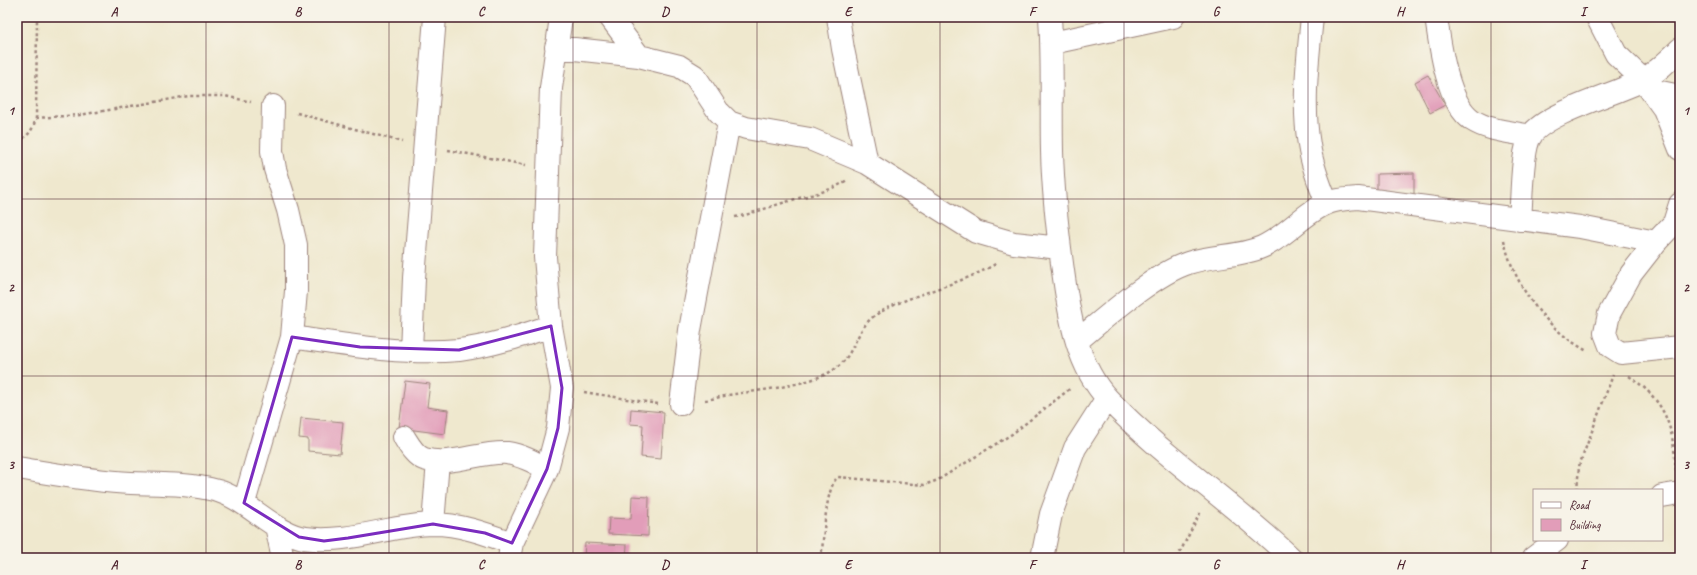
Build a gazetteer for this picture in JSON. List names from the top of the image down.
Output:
{
  "legend": ["Road", "Building"],
  "grid": {
    "columns": [
      "A",
      "B",
      "C",
      "D",
      "E",
      "F",
      "G",
      "H",
      "I"
    ],
    "rows": ["1", "2", "3"]
  }
}
